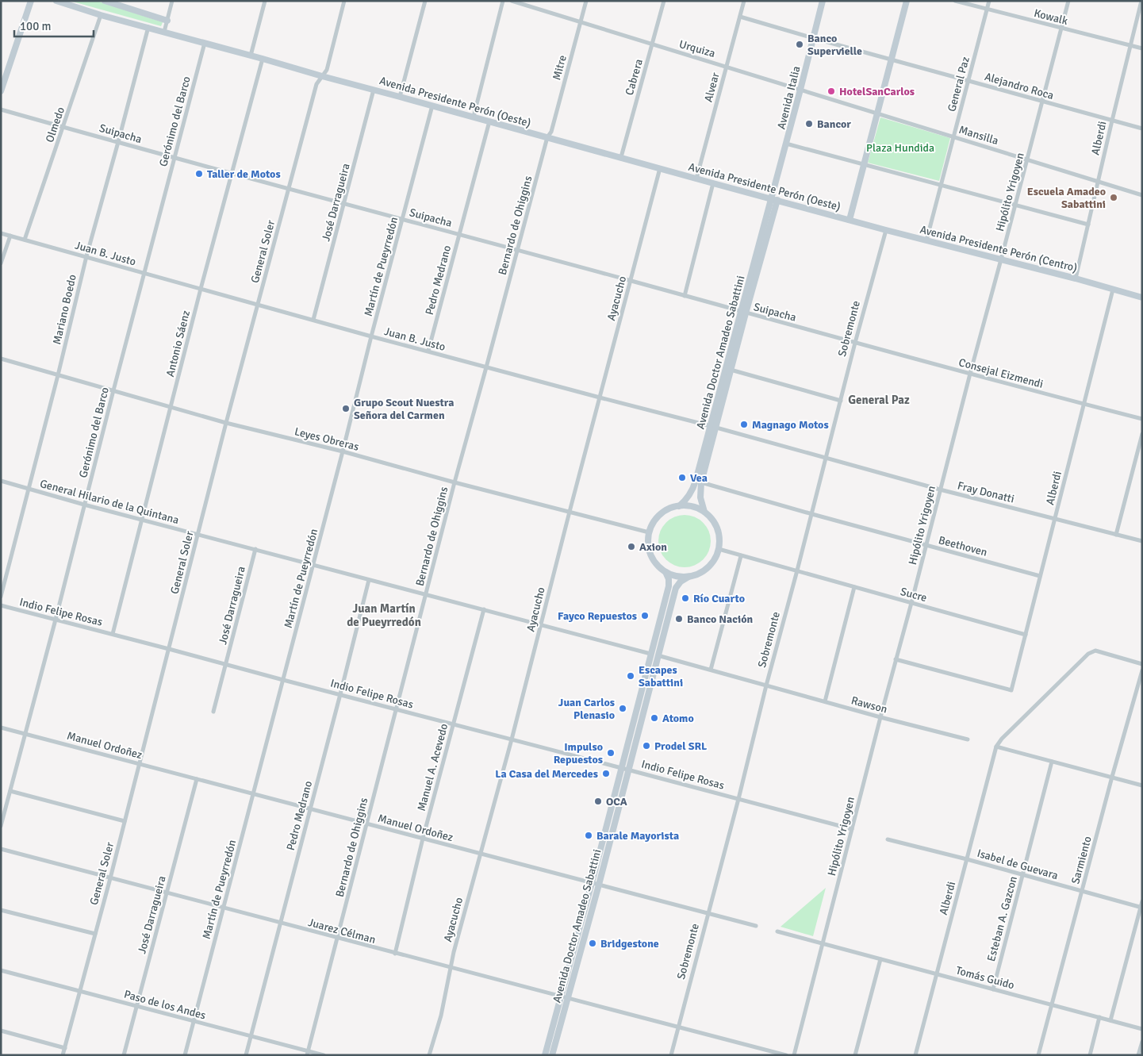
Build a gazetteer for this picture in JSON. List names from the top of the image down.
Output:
{
  "streets": {
    "main road": [
      "Avenida Italia",
      "Avenida Presidente Perón (Oeste)",
      "Avenida Presidente Perón (Centro)",
      "Avenida Doctor Amadeo Sabattini"
    ],
    "street": [
      "Kowalk",
      "Urquiza",
      "Mitre",
      "Cabrera",
      "General Paz",
      "Alejandro Roca",
      "Alvear",
      "Gerónimo del Barco",
      "Olmedo",
      "Suipacha",
      "Mansilla",
      "Alberdi",
      "Hipólito Yrigoyen",
      "José Darragueira",
      "Bernardo de Ohiggins",
      "General Soler",
      "Juan B. Justo",
      "Martín de Pueyrredón",
      "Pedro Medrano",
      "Ayacucho",
      "Mariano Boedo",
      "Sobremonte",
      "Antonio Sáenz",
      "Consejal Eizmendi",
      "Leyes Obreras",
      "Fray Donatti",
      "General Hilario de la Quintana",
      "Beethoven",
      "Sucre",
      "Indio Felipe Rosas",
      "Rawson",
      "Manuel Ordoñez",
      "Manuel A. Acevedo",
      "Sarmiento",
      "Isabel de Guevara",
      "Esteban A. Gazcon",
      "Juarez Célman",
      "Tomás Guido",
      "Paso de los Andes"
    ]
  },
  "crossings": [
    ["Kowalk", "General Paz"],
    ["Kowalk", "Alberdi"],
    ["Kowalk", "Hipólito Yrigoyen"],
    ["Urquiza", "Mitre"],
    ["Urquiza", "Cabrera"],
    ["Urquiza", "Alvear"],
    ["Urquiza", "Avenida Italia"],
    ["Urquiza", "Mansilla"],
    ["Mitre", "Avenida Presidente Perón (Oeste)"],
    ["Mitre", "Bernardo de Ohiggins"],
    ["Cabrera", "Avenida Presidente Perón (Oeste)"],
    ["General Paz", "Alejandro Roca"],
    ["General Paz", "Mansilla"],
    ["General Paz", "Avenida Presidente Perón (Centro)"],
    ["Alejandro Roca", "Alvear"],
    ["Alejandro Roca", "Avenida Italia"],
    ["Alejandro Roca", "Alberdi"],
    ["Alejandro Roca", "Hipólito Yrigoyen"],
    ["Alvear", "Avenida Presidente Perón (Oeste)"],
    ["Avenida Italia", "Avenida Presidente Perón (Oeste)"],
    ["Avenida Italia", "Avenida Doctor Amadeo Sabattini"],
    ["Avenida Presidente Perón (Oeste)", "Gerónimo del Barco"],
    ["Avenida Presidente Perón (Oeste)", "Olmedo"],
    ["Avenida Presidente Perón (Oeste)", "José Darragueira"],
    ["Avenida Presidente Perón (Oeste)", "Bernardo de Ohiggins"],
    ["Avenida Presidente Perón (Oeste)", "Avenida Presidente Perón (Centro)"],
    ["Avenida Presidente Perón (Oeste)", "General Soler"],
    ["Avenida Presidente Perón (Oeste)", "Martín de Pueyrredón"],
    ["Avenida Presidente Perón (Oeste)", "Pedro Medrano"],
    ["Avenida Presidente Perón (Oeste)", "Ayacucho"],
    ["Avenida Presidente Perón (Oeste)", "Mariano Boedo"],
    ["Avenida Presidente Perón (Oeste)", "Antonio Sáenz"],
    ["Avenida Presidente Perón (Oeste)", "Avenida Doctor Amadeo Sabattini"],
    ["Gerónimo del Barco", "Suipacha"],
    ["Gerónimo del Barco", "Juan B. Justo"],
    ["Gerónimo del Barco", "Leyes Obreras"],
    ["Gerónimo del Barco", "General Hilario de la Quintana"],
    ["Gerónimo del Barco", "Indio Felipe Rosas"],
    ["Gerónimo del Barco", "Manuel Ordoñez"],
    ["Olmedo", "Suipacha"],
    ["Olmedo", "Juan B. Justo"],
    ["Suipacha", "José Darragueira"],
    ["Suipacha", "Bernardo de Ohiggins"],
    ["Suipacha", "General Soler"],
    ["Suipacha", "Martín de Pueyrredón"],
    ["Suipacha", "Pedro Medrano"],
    ["Suipacha", "Ayacucho"],
    ["Suipacha", "Mariano Boedo"],
    ["Suipacha", "Sobremonte"],
    ["Suipacha", "Antonio Sáenz"],
    ["Suipacha", "Avenida Doctor Amadeo Sabattini"],
    ["Suipacha", "Consejal Eizmendi"],
    ["Mansilla", "Alberdi"],
    ["Mansilla", "Hipólito Yrigoyen"],
    ["Alberdi", "Hipólito Yrigoyen"],
    ["Alberdi", "Avenida Presidente Perón (Centro)"],
    ["Alberdi", "Consejal Eizmendi"],
    ["Alberdi", "Fray Donatti"],
    ["Alberdi", "Beethoven"],
    ["Alberdi", "Sucre"],
    ["Alberdi", "Isabel de Guevara"],
    ["Alberdi", "Tomás Guido"],
    ["Hipólito Yrigoyen", "Avenida Presidente Perón (Centro)"],
    ["Hipólito Yrigoyen", "Consejal Eizmendi"],
    ["Hipólito Yrigoyen", "Fray Donatti"],
    ["Hipólito Yrigoyen", "Beethoven"],
    ["Hipólito Yrigoyen", "Sucre"],
    ["Hipólito Yrigoyen", "Rawson"],
    ["Hipólito Yrigoyen", "Tomás Guido"],
    ["José Darragueira", "Juan B. Justo"],
    ["José Darragueira", "General Hilario de la Quintana"],
    ["José Darragueira", "Indio Felipe Rosas"],
    ["José Darragueira", "Manuel Ordoñez"],
    ["José Darragueira", "Juarez Célman"],
    ["José Darragueira", "Paso de los Andes"],
    ["Bernardo de Ohiggins", "Juan B. Justo"],
    ["Bernardo de Ohiggins", "Leyes Obreras"],
    ["Bernardo de Ohiggins", "General Hilario de la Quintana"],
    ["Bernardo de Ohiggins", "Indio Felipe Rosas"],
    ["Bernardo de Ohiggins", "Manuel Ordoñez"],
    ["Bernardo de Ohiggins", "Juarez Célman"],
    ["Bernardo de Ohiggins", "Paso de los Andes"],
    ["Avenida Presidente Perón (Centro)", "Sobremonte"],
    ["General Soler", "Juan B. Justo"],
    ["General Soler", "Leyes Obreras"],
    ["General Soler", "General Hilario de la Quintana"],
    ["General Soler", "Indio Felipe Rosas"],
    ["General Soler", "Manuel Ordoñez"],
    ["General Soler", "Juarez Célman"],
    ["General Soler", "Paso de los Andes"],
    ["Juan B. Justo", "Martín de Pueyrredón"],
    ["Juan B. Justo", "Pedro Medrano"],
    ["Juan B. Justo", "Ayacucho"],
    ["Juan B. Justo", "Mariano Boedo"],
    ["Juan B. Justo", "Sobremonte"],
    ["Juan B. Justo", "Antonio Sáenz"],
    ["Juan B. Justo", "Avenida Doctor Amadeo Sabattini"],
    ["Juan B. Justo", "Fray Donatti"],
    ["Martín de Pueyrredón", "Leyes Obreras"],
    ["Martín de Pueyrredón", "General Hilario de la Quintana"],
    ["Martín de Pueyrredón", "Indio Felipe Rosas"],
    ["Martín de Pueyrredón", "Manuel Ordoñez"],
    ["Martín de Pueyrredón", "Juarez Célman"],
    ["Martín de Pueyrredón", "Paso de los Andes"],
    ["Pedro Medrano", "General Hilario de la Quintana"],
    ["Pedro Medrano", "Indio Felipe Rosas"],
    ["Pedro Medrano", "Manuel Ordoñez"],
    ["Pedro Medrano", "Juarez Célman"],
    ["Pedro Medrano", "Paso de los Andes"],
    ["Ayacucho", "Leyes Obreras"],
    ["Ayacucho", "General Hilario de la Quintana"],
    ["Ayacucho", "Indio Felipe Rosas"],
    ["Ayacucho", "Manuel Ordoñez"],
    ["Ayacucho", "Juarez Célman"],
    ["Mariano Boedo", "Leyes Obreras"],
    ["Mariano Boedo", "General Hilario de la Quintana"],
    ["Sobremonte", "Consejal Eizmendi"],
    ["Sobremonte", "Fray Donatti"],
    ["Sobremonte", "Beethoven"],
    ["Sobremonte", "Sucre"],
    ["Sobremonte", "Indio Felipe Rosas"],
    ["Sobremonte", "Rawson"],
    ["Sobremonte", "Manuel Ordoñez"],
    ["Sobremonte", "Juarez Célman"],
    ["Antonio Sáenz", "Leyes Obreras"],
    ["Antonio Sáenz", "General Hilario de la Quintana"],
    ["Antonio Sáenz", "Indio Felipe Rosas"],
    ["Avenida Doctor Amadeo Sabattini", "Leyes Obreras"],
    ["Avenida Doctor Amadeo Sabattini", "General Hilario de la Quintana"],
    ["Avenida Doctor Amadeo Sabattini", "Beethoven"],
    ["Avenida Doctor Amadeo Sabattini", "Indio Felipe Rosas"],
    ["Avenida Doctor Amadeo Sabattini", "Manuel Ordoñez"],
    ["Avenida Doctor Amadeo Sabattini", "Juarez Célman"],
    ["General Hilario de la Quintana", "Manuel A. Acevedo"],
    ["Indio Felipe Rosas", "Manuel A. Acevedo"],
    ["Manuel Ordoñez", "Manuel A. Acevedo"],
    ["Manuel A. Acevedo", "Juarez Célman"],
    ["Sarmiento", "Isabel de Guevara"],
    ["Sarmiento", "Tomás Guido"],
    ["Isabel de Guevara", "Esteban A. Gazcon"],
    ["Esteban A. Gazcon", "Tomás Guido"]
  ],
  "districts": ["General Paz", "Juan Martín de Pueyrredón"],
  "parks": ["Plaza Hundida"],
  "places": [
    "Banco Supervielle",
    "HotelSanCarlos",
    "Bancor",
    "Taller de Motos",
    "Escuela Amadeo Sabattini",
    "Grupo Scout Nuestra Señora del Carmen",
    "Magnago Motos",
    "Vea",
    "Axion",
    "Río Cuarto",
    "Fayco Repuestos",
    "Banco Nación",
    "Escapes Sabattini",
    "Juan Carlos Plenasio",
    "Atomo",
    "Prodel SRL",
    "Impulso Repuestos",
    "La Casa del Mercedes",
    "OCA",
    "Barale Mayorista",
    "Bridgestone"
  ],
  "scale_bar": "100 m"
}
